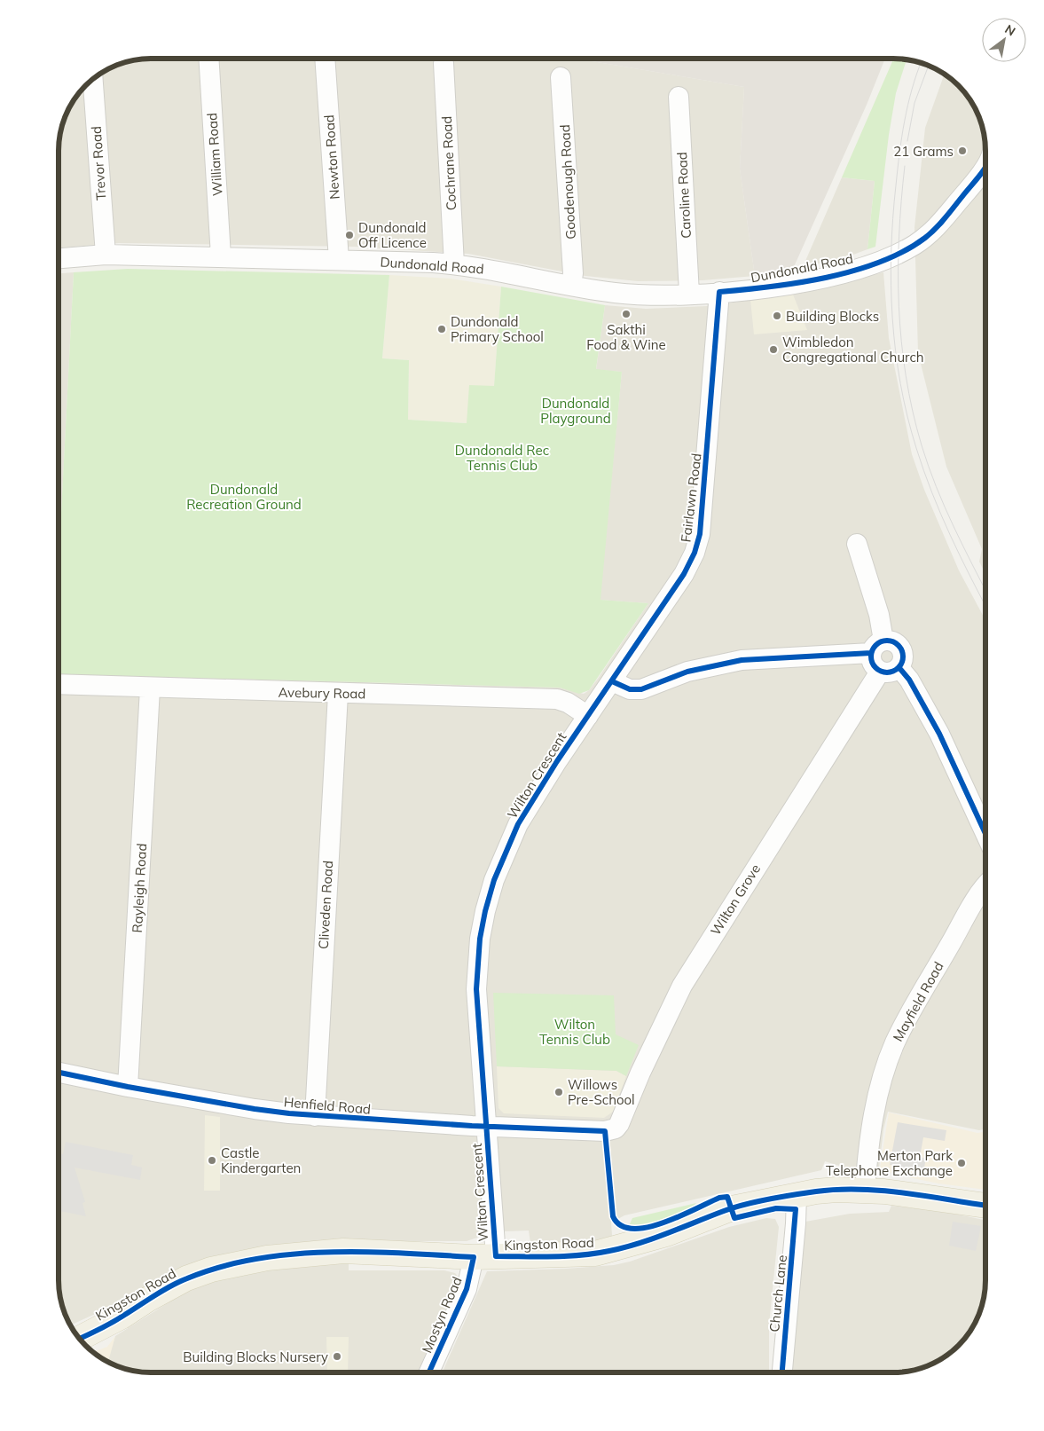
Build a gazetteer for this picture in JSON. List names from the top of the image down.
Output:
{
  "streets": {
    "main road": ["Kingston Road"],
    "street": [
      "William Road",
      "Newton Road",
      "Trevor Road",
      "Cochrane Road",
      "Goodenough Road",
      "Caroline Road",
      "Dundonald Road",
      "Fairlawn Road",
      "Avebury Road",
      "Wilton Crescent",
      "Rayleigh Road",
      "Wilton Grove",
      "Cliveden Road",
      "Mayfield Road",
      "Henfield Road",
      "Church Lane",
      "Mostyn Road"
    ]
  },
  "crossings": [
    ["William Road", "Dundonald Road"],
    ["Newton Road", "Dundonald Road"],
    ["Trevor Road", "Dundonald Road"],
    ["Cochrane Road", "Dundonald Road"],
    ["Goodenough Road", "Dundonald Road"],
    ["Caroline Road", "Dundonald Road"],
    ["Dundonald Road", "Fairlawn Road"],
    ["Fairlawn Road", "Wilton Crescent"],
    ["Avebury Road", "Wilton Crescent"],
    ["Avebury Road", "Rayleigh Road"],
    ["Avebury Road", "Cliveden Road"],
    ["Wilton Crescent", "Henfield Road"],
    ["Wilton Crescent", "Kingston Road"],
    ["Wilton Crescent", "Mostyn Road"],
    ["Rayleigh Road", "Henfield Road"],
    ["Wilton Grove", "Henfield Road"],
    ["Cliveden Road", "Henfield Road"],
    ["Mayfield Road", "Kingston Road"],
    ["Kingston Road", "Church Lane"],
    ["Kingston Road", "Mostyn Road"]
  ],
  "parks": [
    "Dundonald Playground",
    "Dundonald Rec Tennis Club",
    "Dundonald Recreation Ground",
    "Wilton Tennis Club"
  ],
  "places": [
    "21 Grams",
    "Dundonald Off Licence",
    "Sakthi Food & Wine",
    "Building Blocks",
    "Dundonald Primary School",
    "Wimbledon Congregational Church",
    "Willows Pre-School",
    "Castle Kindergarten",
    "Merton Park Telephone Exchange",
    "Building Blocks Nursery"
  ],
  "north": "top right"
}
